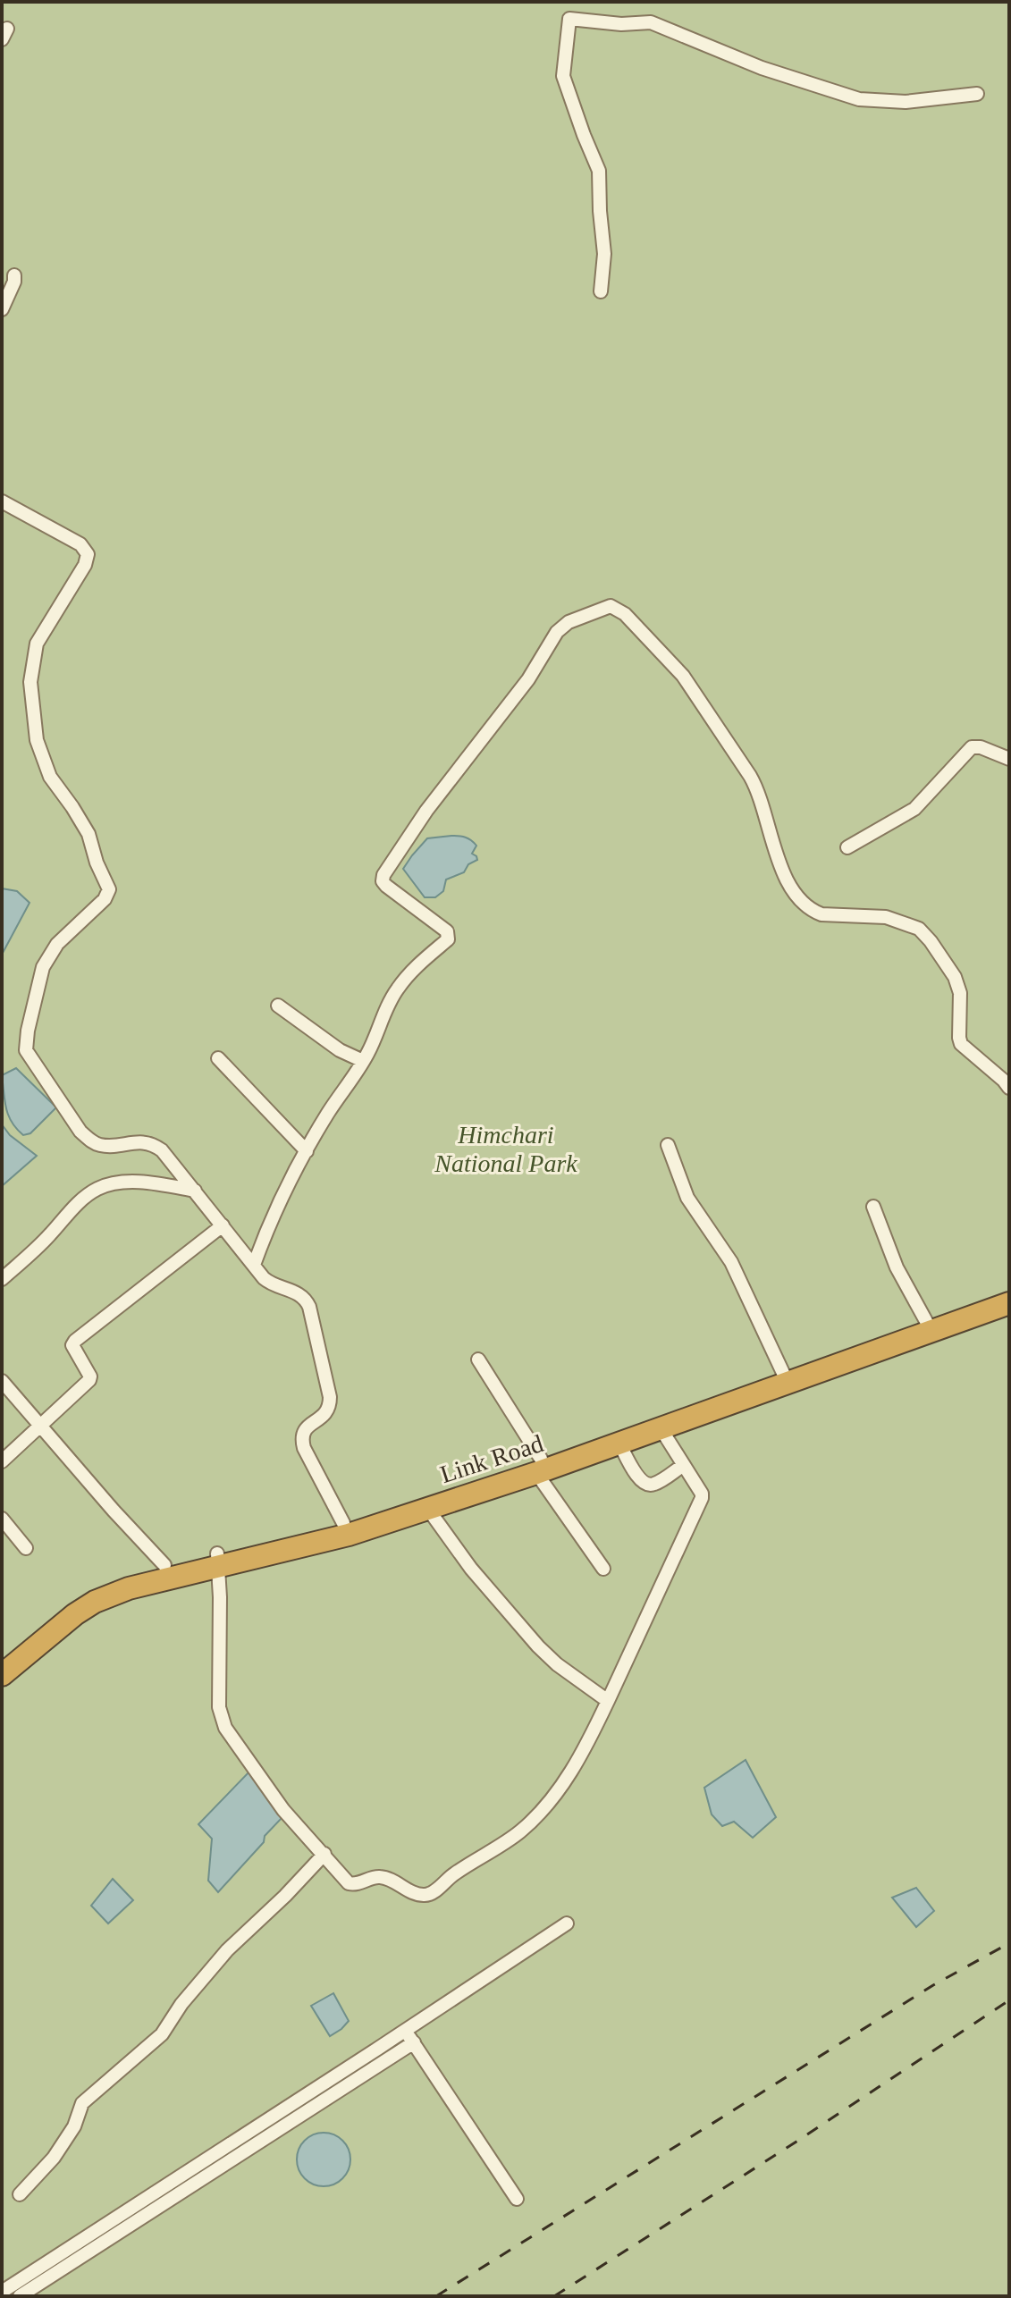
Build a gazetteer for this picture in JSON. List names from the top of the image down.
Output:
{
  "streets": {
    "highway": ["Link Road"]
  },
  "parks": ["Himchari National Park"]
}
